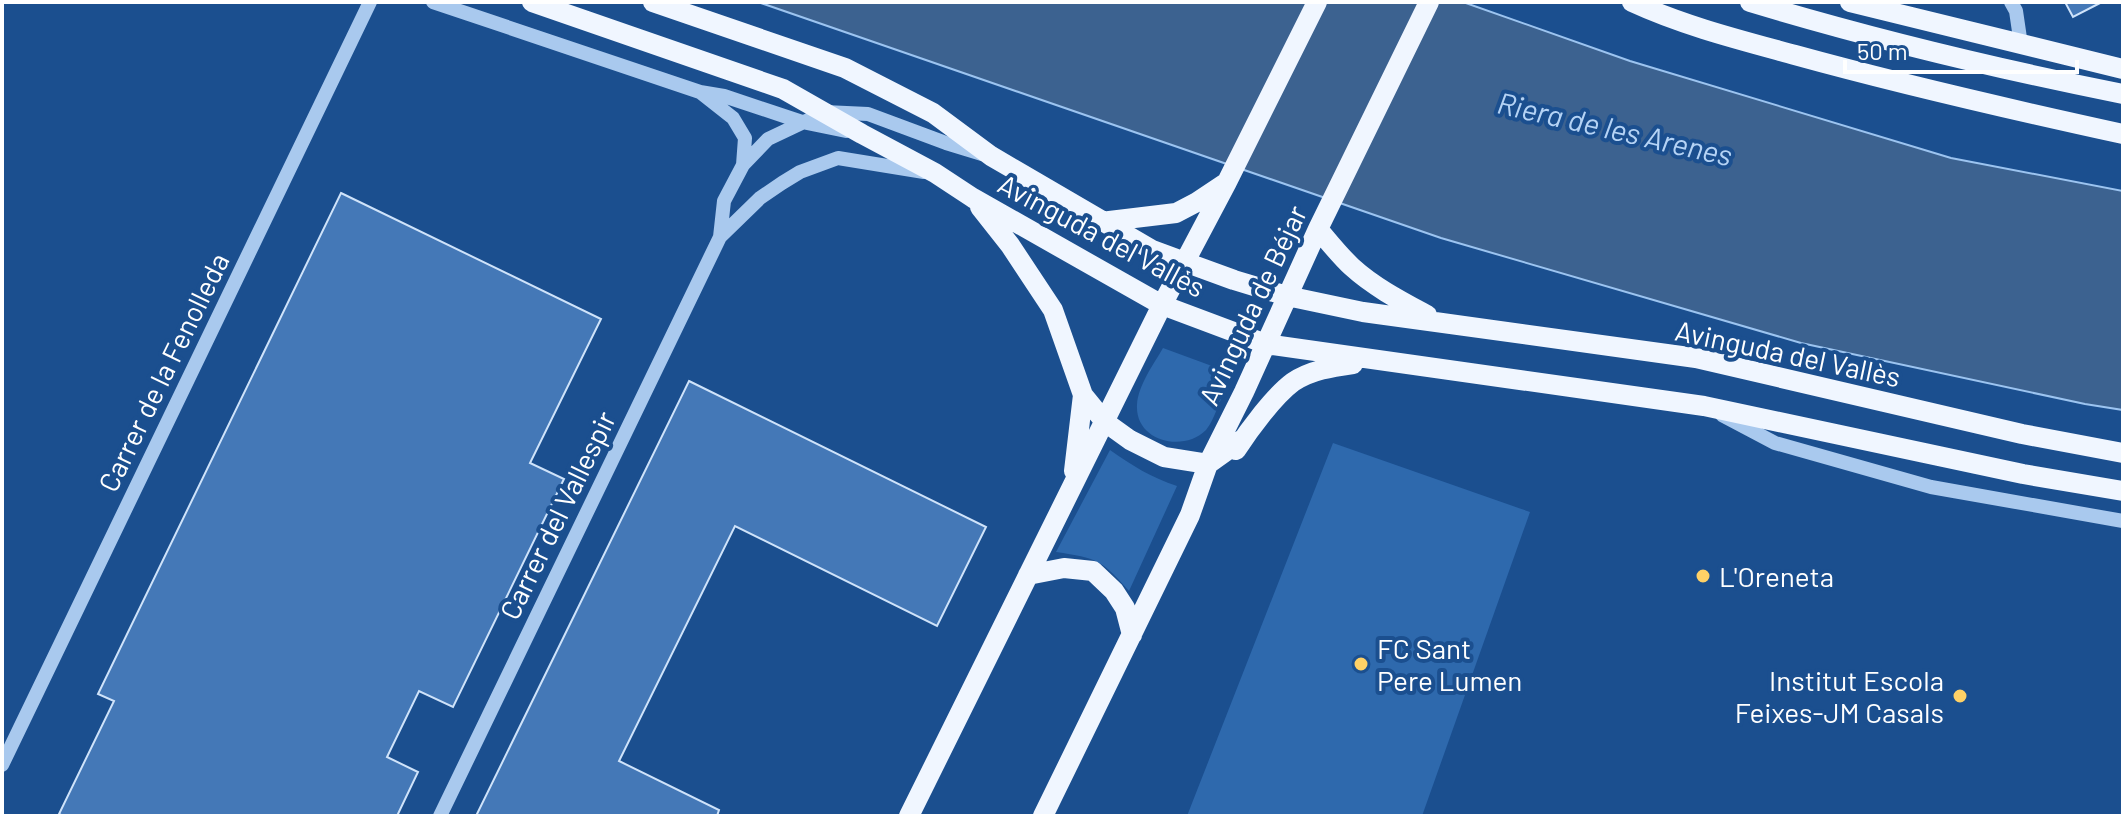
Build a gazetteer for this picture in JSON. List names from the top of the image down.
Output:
{
  "streets": {
    "main road": ["Avinguda del Vallès", "Avinguda de Béjar"],
    "street": ["Carrer de la Fenolleda", "Carrer del Vallespir"]
  },
  "crossings": [
    ["Avinguda del Vallès", "Avinguda de Béjar"]
  ],
  "water": ["Riera de les Arenes"],
  "places": ["L'Oreneta", "FC Sant Pere Lumen", "Institut Escola Feixes-JM Casals"],
  "scale_bar": "50 m"
}
